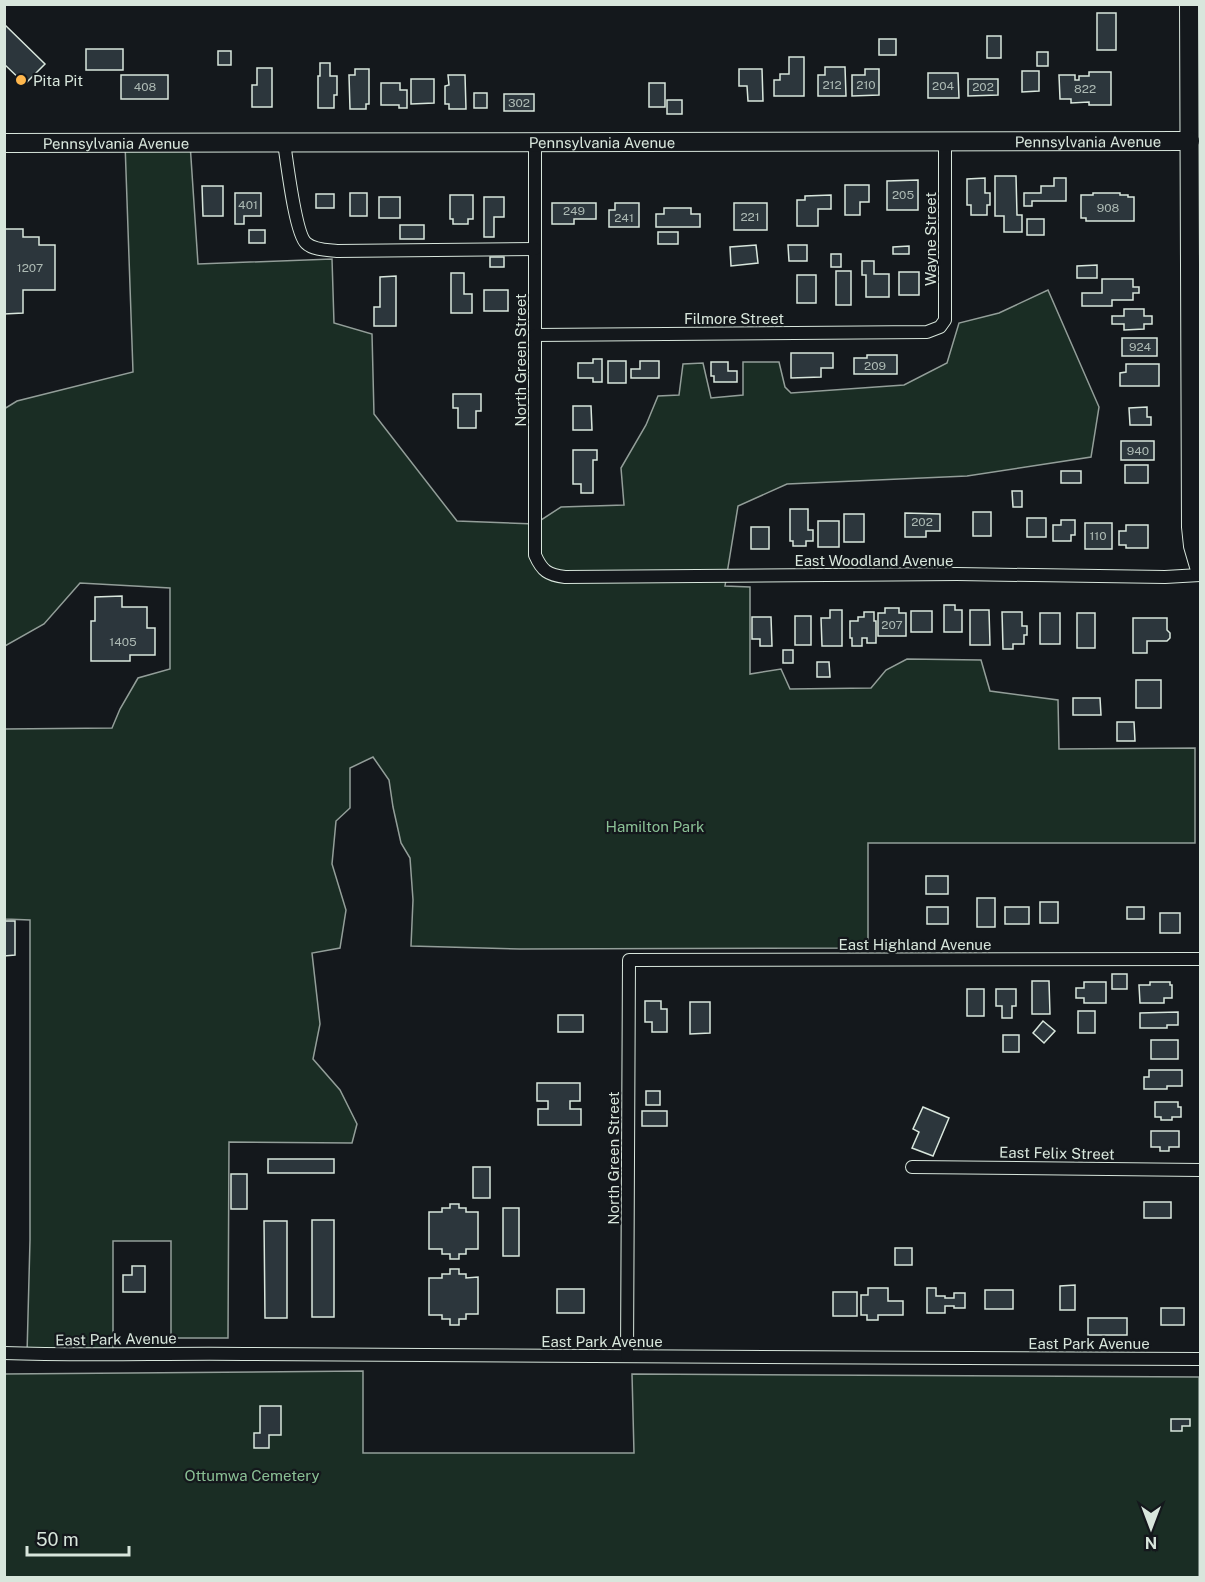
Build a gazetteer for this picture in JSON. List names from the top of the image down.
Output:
{
  "streets": {
    "main road": ["Pennsylvania Avenue"],
    "street": [
      "Wayne Street",
      "Filmore Street",
      "North Green Street",
      "East Woodland Avenue",
      "East Highland Avenue",
      "East Felix Street",
      "East Park Avenue"
    ]
  },
  "crossings": [
    ["Pennsylvania Avenue", "Wayne Street"],
    ["Pennsylvania Avenue", "North Green Street"],
    ["Wayne Street", "Filmore Street"],
    ["Filmore Street", "North Green Street"],
    ["North Green Street", "East Woodland Avenue"],
    ["North Green Street", "East Highland Avenue"],
    ["North Green Street", "East Park Avenue"]
  ],
  "parks": ["Hamilton Park", "Ottumwa Cemetery"],
  "places": ["Pita Pit"],
  "house_numbers": [
    "212",
    "210",
    "204",
    "408",
    "202",
    "822",
    "302",
    "205",
    "401",
    "908",
    "249",
    "221",
    "241",
    "1207",
    "924",
    "209",
    "940",
    "202",
    "110",
    "207",
    "1405"
  ],
  "scale_bar": "50 m",
  "north": "bottom"
}
